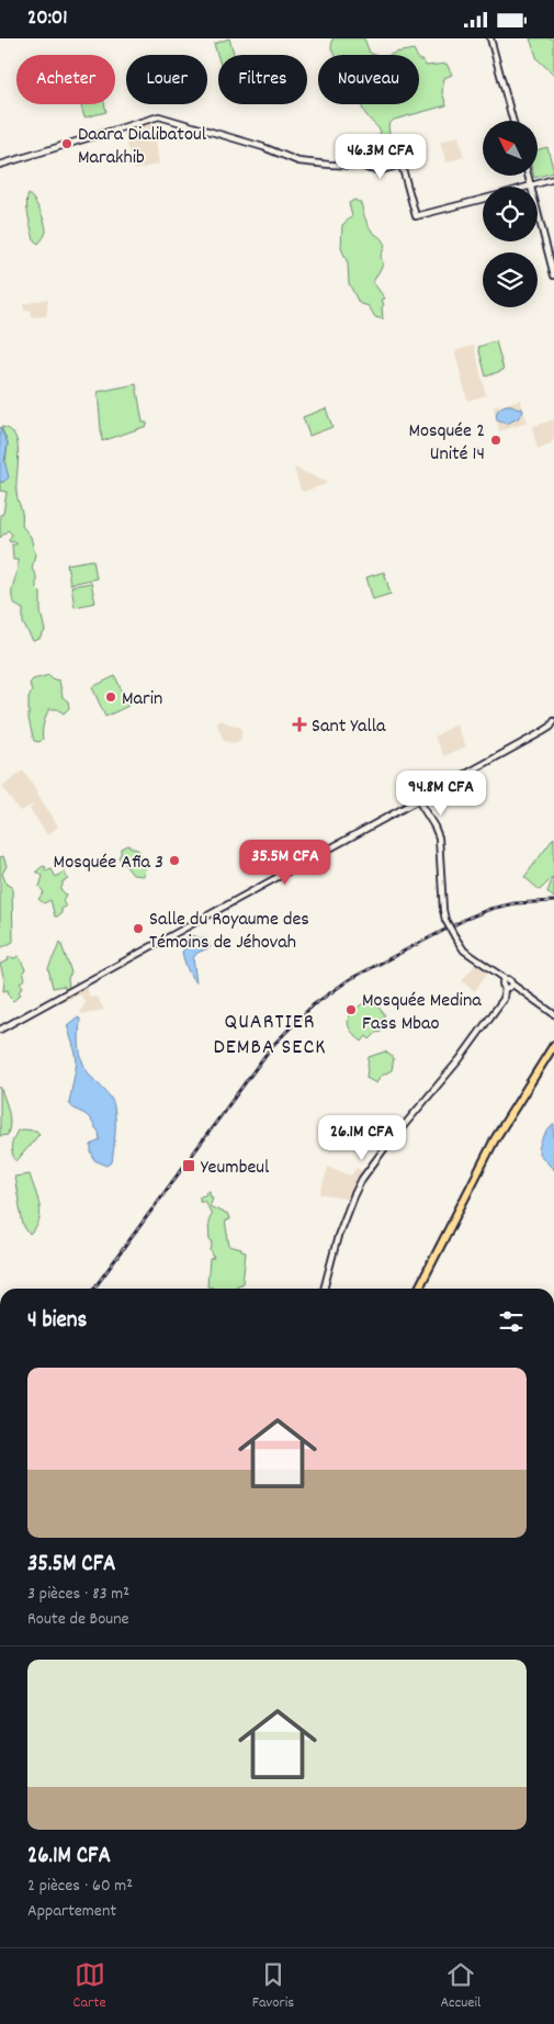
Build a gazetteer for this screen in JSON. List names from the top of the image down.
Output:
{
  "districts": ["QUARTIER DEMBA SECK"],
  "places": {
    "other": [
      "Daara Dialibatoul Marakhib",
      "Mosquée 2 Unité 14",
      "Marin",
      "Mosquée Afia 3",
      "Salle du Royaume des Témoins de Jéhovah",
      "Mosquée Medina Fass Mbao"
    ],
    "health": ["Sant Yalla"],
    "transit": ["Yeumbeul"]
  },
  "north": "top left",
  "page": {
    "status": "20:01",
    "chip": [
      "Acheter",
      "Louer",
      "Filtres",
      "Nouveau"
    ],
    "price": [
      "46.3M CFA",
      "94.8M CFA",
      "35.5M CFA",
      "26.1M CFA"
    ],
    "heading": "4 biens",
    "list": [
      {
        "name": "35.5M CFA",
        "note": "3 pièces · 83 m² · Route de Boune"
      },
      {
        "name": "26.1M CFA",
        "note": "2 pièces · 60 m² · Appartement"
      }
    ],
    "tabs": ["Carte", "Favoris", "Accueil"]
  }
}
